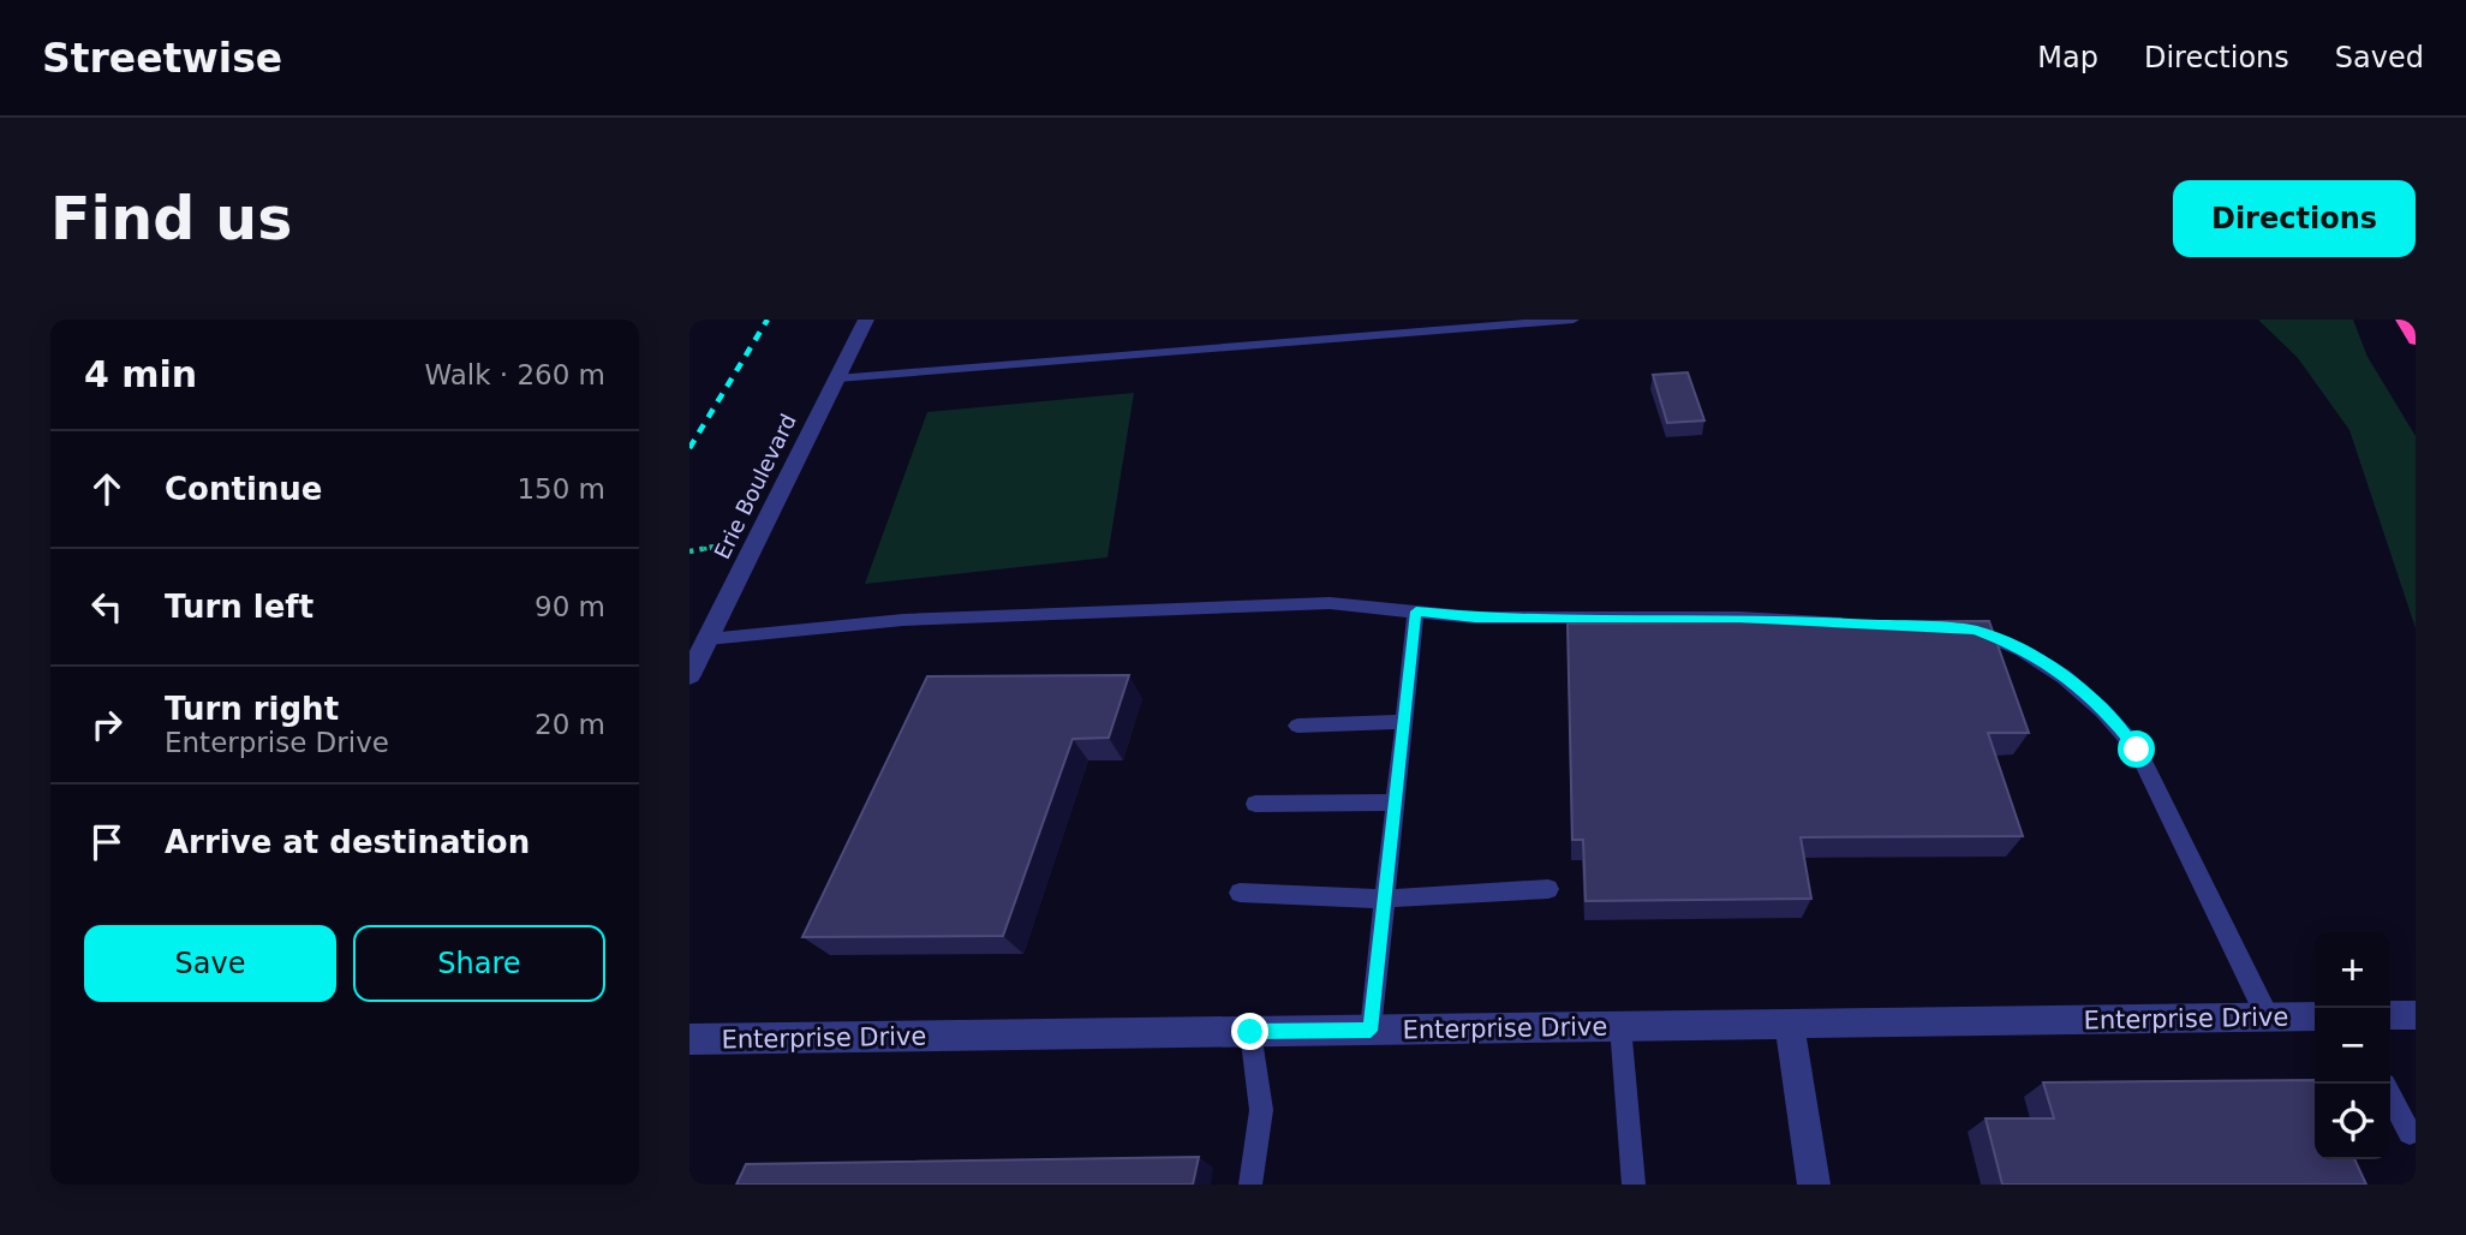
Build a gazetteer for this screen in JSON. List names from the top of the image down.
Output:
{
  "streets": {
    "street": ["Erie Boulevard", "Enterprise Drive"]
  },
  "page": {
    "header": "Streetwise",
    "nav": ["Map", "Directions", "Saved"],
    "buttons": [
      "Directions",
      ["Save", "Share"]
    ],
    "title": "Find us",
    "heading": ["4 min", "Walk · 260 m"],
    "list": [
      ["Continue", "150 m"],
      ["Turn left", "90 m"],
      ["Turn right", "Enterprise Drive", "20 m"],
      "Arrive at destination"
    ],
    "map_buttons": ["+", "−"]
  }
}
